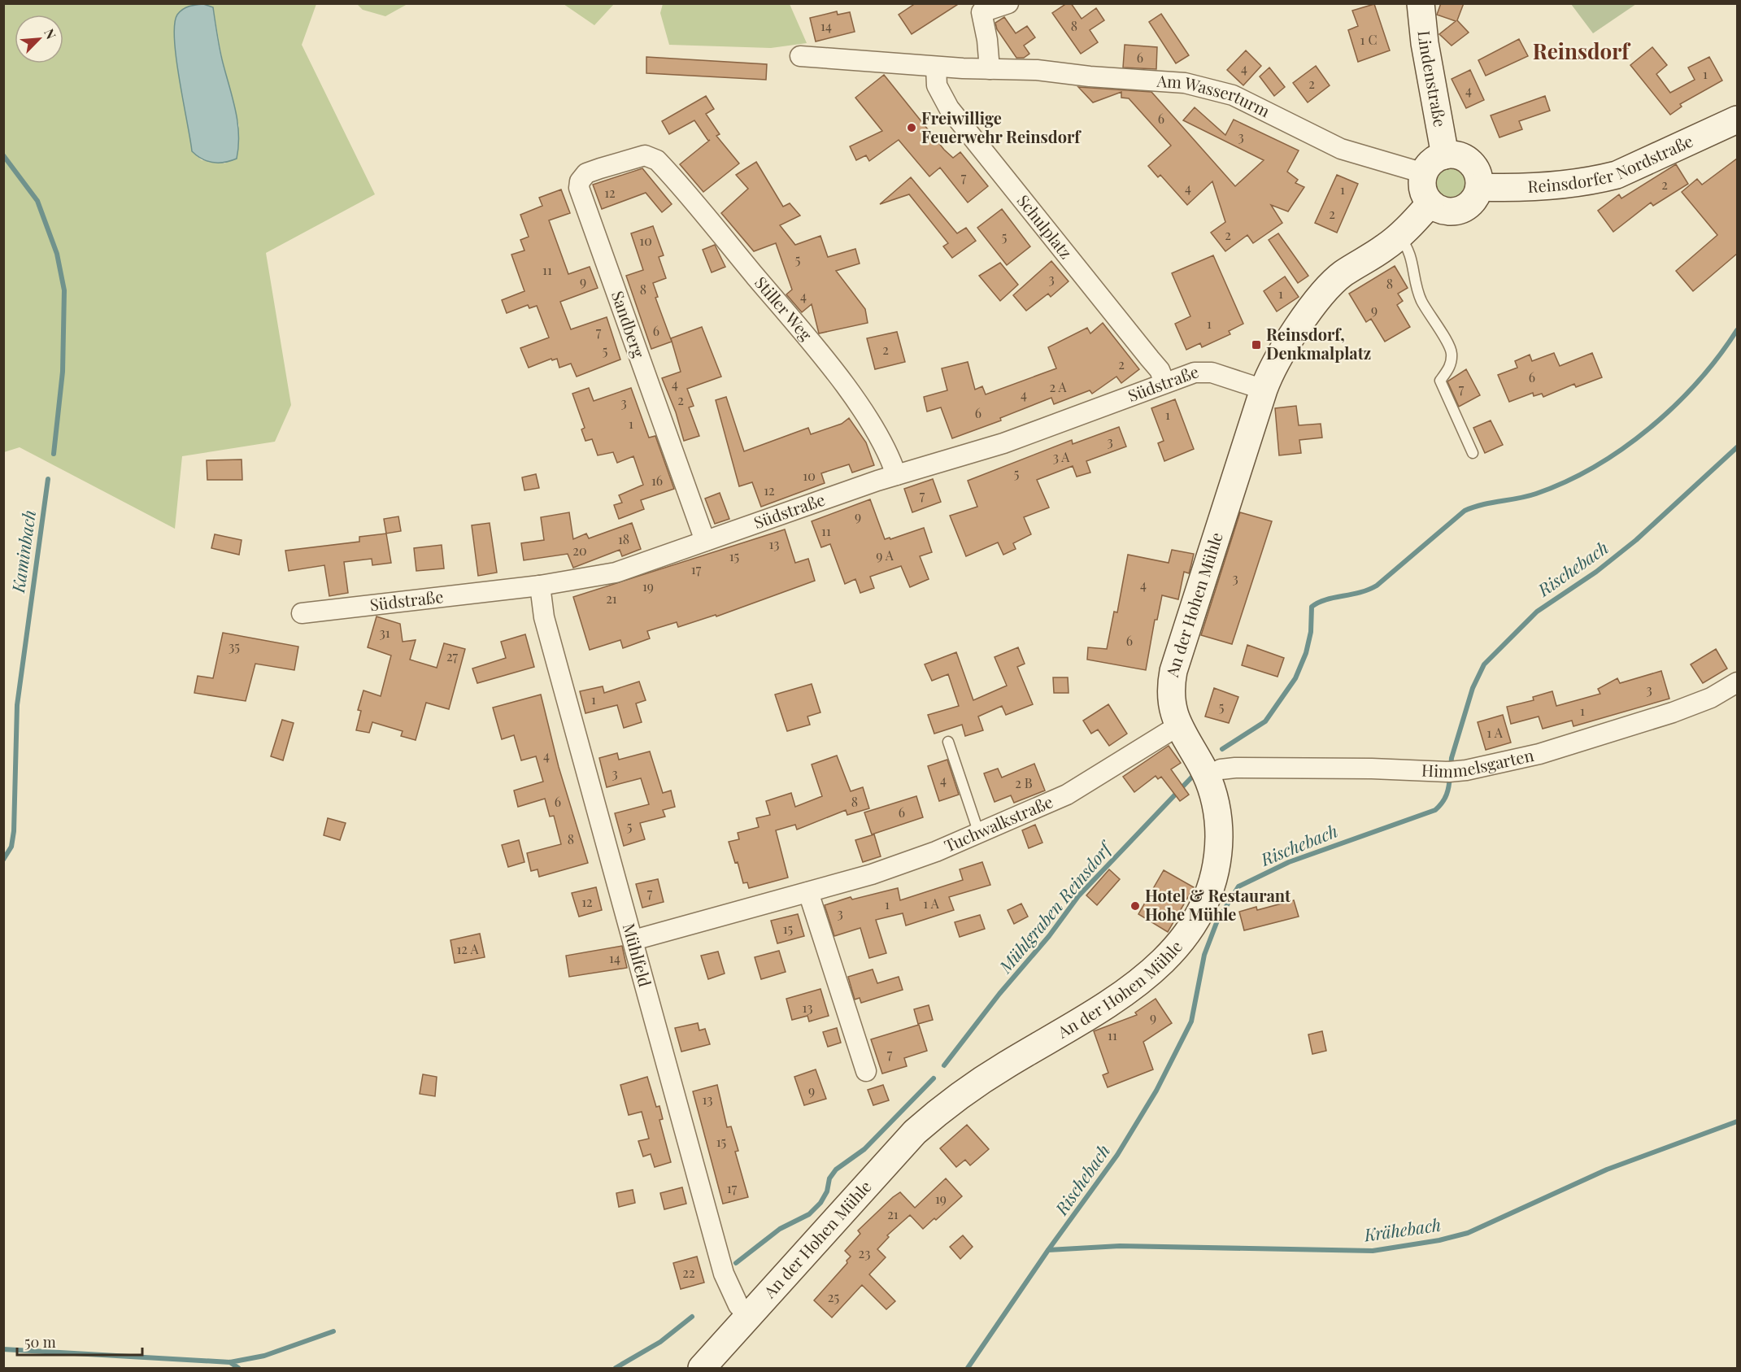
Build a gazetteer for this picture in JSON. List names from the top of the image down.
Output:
{
  "streets": {
    "street": [
      "Lindenstraße",
      "Am Wasserturm",
      "Reinsdorfer Nordstraße",
      "Schulplatz",
      "Stiller Weg",
      "Sandberg",
      "Südstraße",
      "An der Hohen Mühle",
      "Himmelsgarten",
      "Tuchwalkstraße",
      "Mühlfeld"
    ]
  },
  "crossings": [
    ["Lindenstraße", "Am Wasserturm"],
    ["Lindenstraße", "Reinsdorfer Nordstraße"],
    ["Lindenstraße", "An der Hohen Mühle"],
    ["Am Wasserturm", "Reinsdorfer Nordstraße"],
    ["Am Wasserturm", "Schulplatz"],
    ["Am Wasserturm", "An der Hohen Mühle"],
    ["Reinsdorfer Nordstraße", "An der Hohen Mühle"],
    ["Schulplatz", "Südstraße"],
    ["Stiller Weg", "Sandberg"],
    ["Stiller Weg", "Südstraße"],
    ["Sandberg", "Südstraße"],
    ["Südstraße", "An der Hohen Mühle"],
    ["Südstraße", "Mühlfeld"],
    ["An der Hohen Mühle", "Himmelsgarten"],
    ["An der Hohen Mühle", "Tuchwalkstraße"],
    ["An der Hohen Mühle", "Mühlfeld"],
    ["Tuchwalkstraße", "Mühlfeld"]
  ],
  "districts": ["Reinsdorf"],
  "water": [
    "Kaminbach",
    "Rischebach",
    "Mühlgraben Reinsdorf",
    "Krähebach"
  ],
  "places": {
    "other": ["Freiwillige Feuerwehr Reinsdorf", "Hotel & Restaurant Hohe Mühle"],
    "transit": ["Reinsdorf, Denkmalplatz"]
  },
  "house_numbers": [
    "14",
    "8",
    "1 C",
    "6",
    "4",
    "1",
    "2",
    "4",
    "6",
    "3",
    "7",
    "2",
    "4",
    "1",
    "12",
    "2",
    "2",
    "5",
    "10",
    "5",
    "11",
    "3",
    "9",
    "8",
    "8",
    "1",
    "4",
    "9",
    "1",
    "6",
    "7",
    "2",
    "5",
    "2",
    "6",
    "4",
    "2 A",
    "7",
    "4",
    "2",
    "3",
    "6",
    "1",
    "1",
    "3",
    "3 A",
    "5",
    "10",
    "16",
    "12",
    "7",
    "9",
    "11",
    "18",
    "13",
    "20",
    "9 A",
    "15",
    "17",
    "3",
    "4",
    "19",
    "21",
    "31",
    "6",
    "35",
    "27",
    "3",
    "1",
    "5",
    "1",
    "1 A",
    "4",
    "3",
    "4",
    "2 B",
    "6",
    "8",
    "6",
    "5",
    "8",
    "7",
    "12",
    "1 A",
    "1",
    "3",
    "15",
    "12 A",
    "14",
    "13",
    "9",
    "11",
    "7",
    "9",
    "13",
    "15",
    "17",
    "19",
    "21",
    "23",
    "22",
    "25"
  ],
  "scale_bar": "50 m",
  "north": "top right"
}
